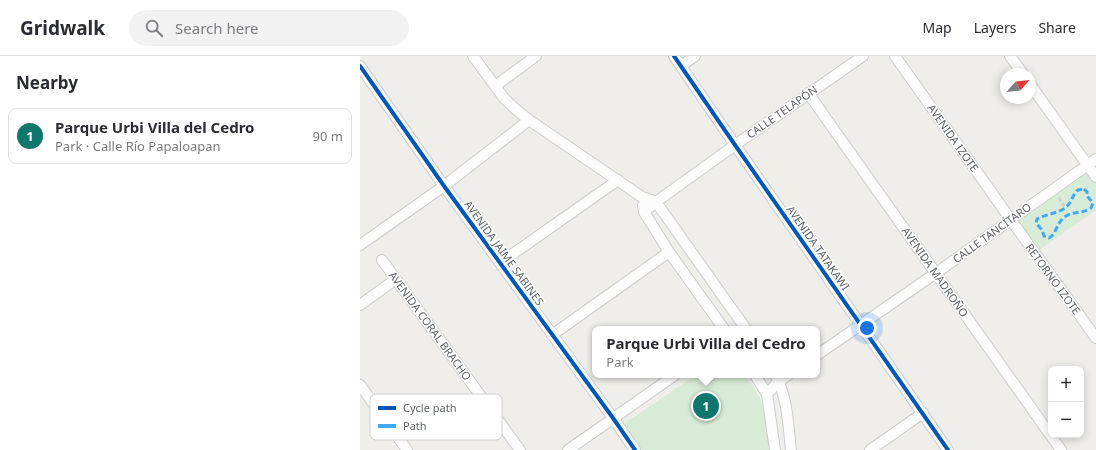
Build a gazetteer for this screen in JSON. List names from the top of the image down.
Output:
{
  "streets": {
    "street": [
      "CALLE TELAPÓN",
      "AVENIDA IZOTE",
      "CALLE TANCÍTARO",
      "AVENIDA TATAKAWI",
      "AVENIDA JAIME SABINES",
      "AVENIDA MADROÑO",
      "RETORNO IZOTE",
      "AVENIDA CORAL BRACHO"
    ]
  },
  "crossings": [
    ["CALLE TELAPÓN", "AVENIDA TATAKAWI"],
    ["CALLE TELAPÓN", "AVENIDA MADROÑO"],
    ["AVENIDA IZOTE", "CALLE TANCÍTARO"],
    ["AVENIDA IZOTE", "RETORNO IZOTE"],
    ["CALLE TANCÍTARO", "AVENIDA TATAKAWI"],
    ["CALLE TANCÍTARO", "AVENIDA MADROÑO"],
    ["CALLE TANCÍTARO", "RETORNO IZOTE"]
  ],
  "legend": ["Cycle path", "Path"],
  "north": "top right",
  "page": {
    "header": "Gridwalk",
    "search": "Search here",
    "nav": ["Map", "Layers", "Share"],
    "heading": "Nearby",
    "list": [
      {
        "mark": "1",
        "name": "Parque Urbi Villa del Cedro",
        "note": "Park · Calle Río Papaloapan",
        "value": "90 m"
      }
    ],
    "popup": ["Parque Urbi Villa del Cedro", "Park"],
    "map_buttons": ["+", "−"],
    "pins": "1"
  }
}
